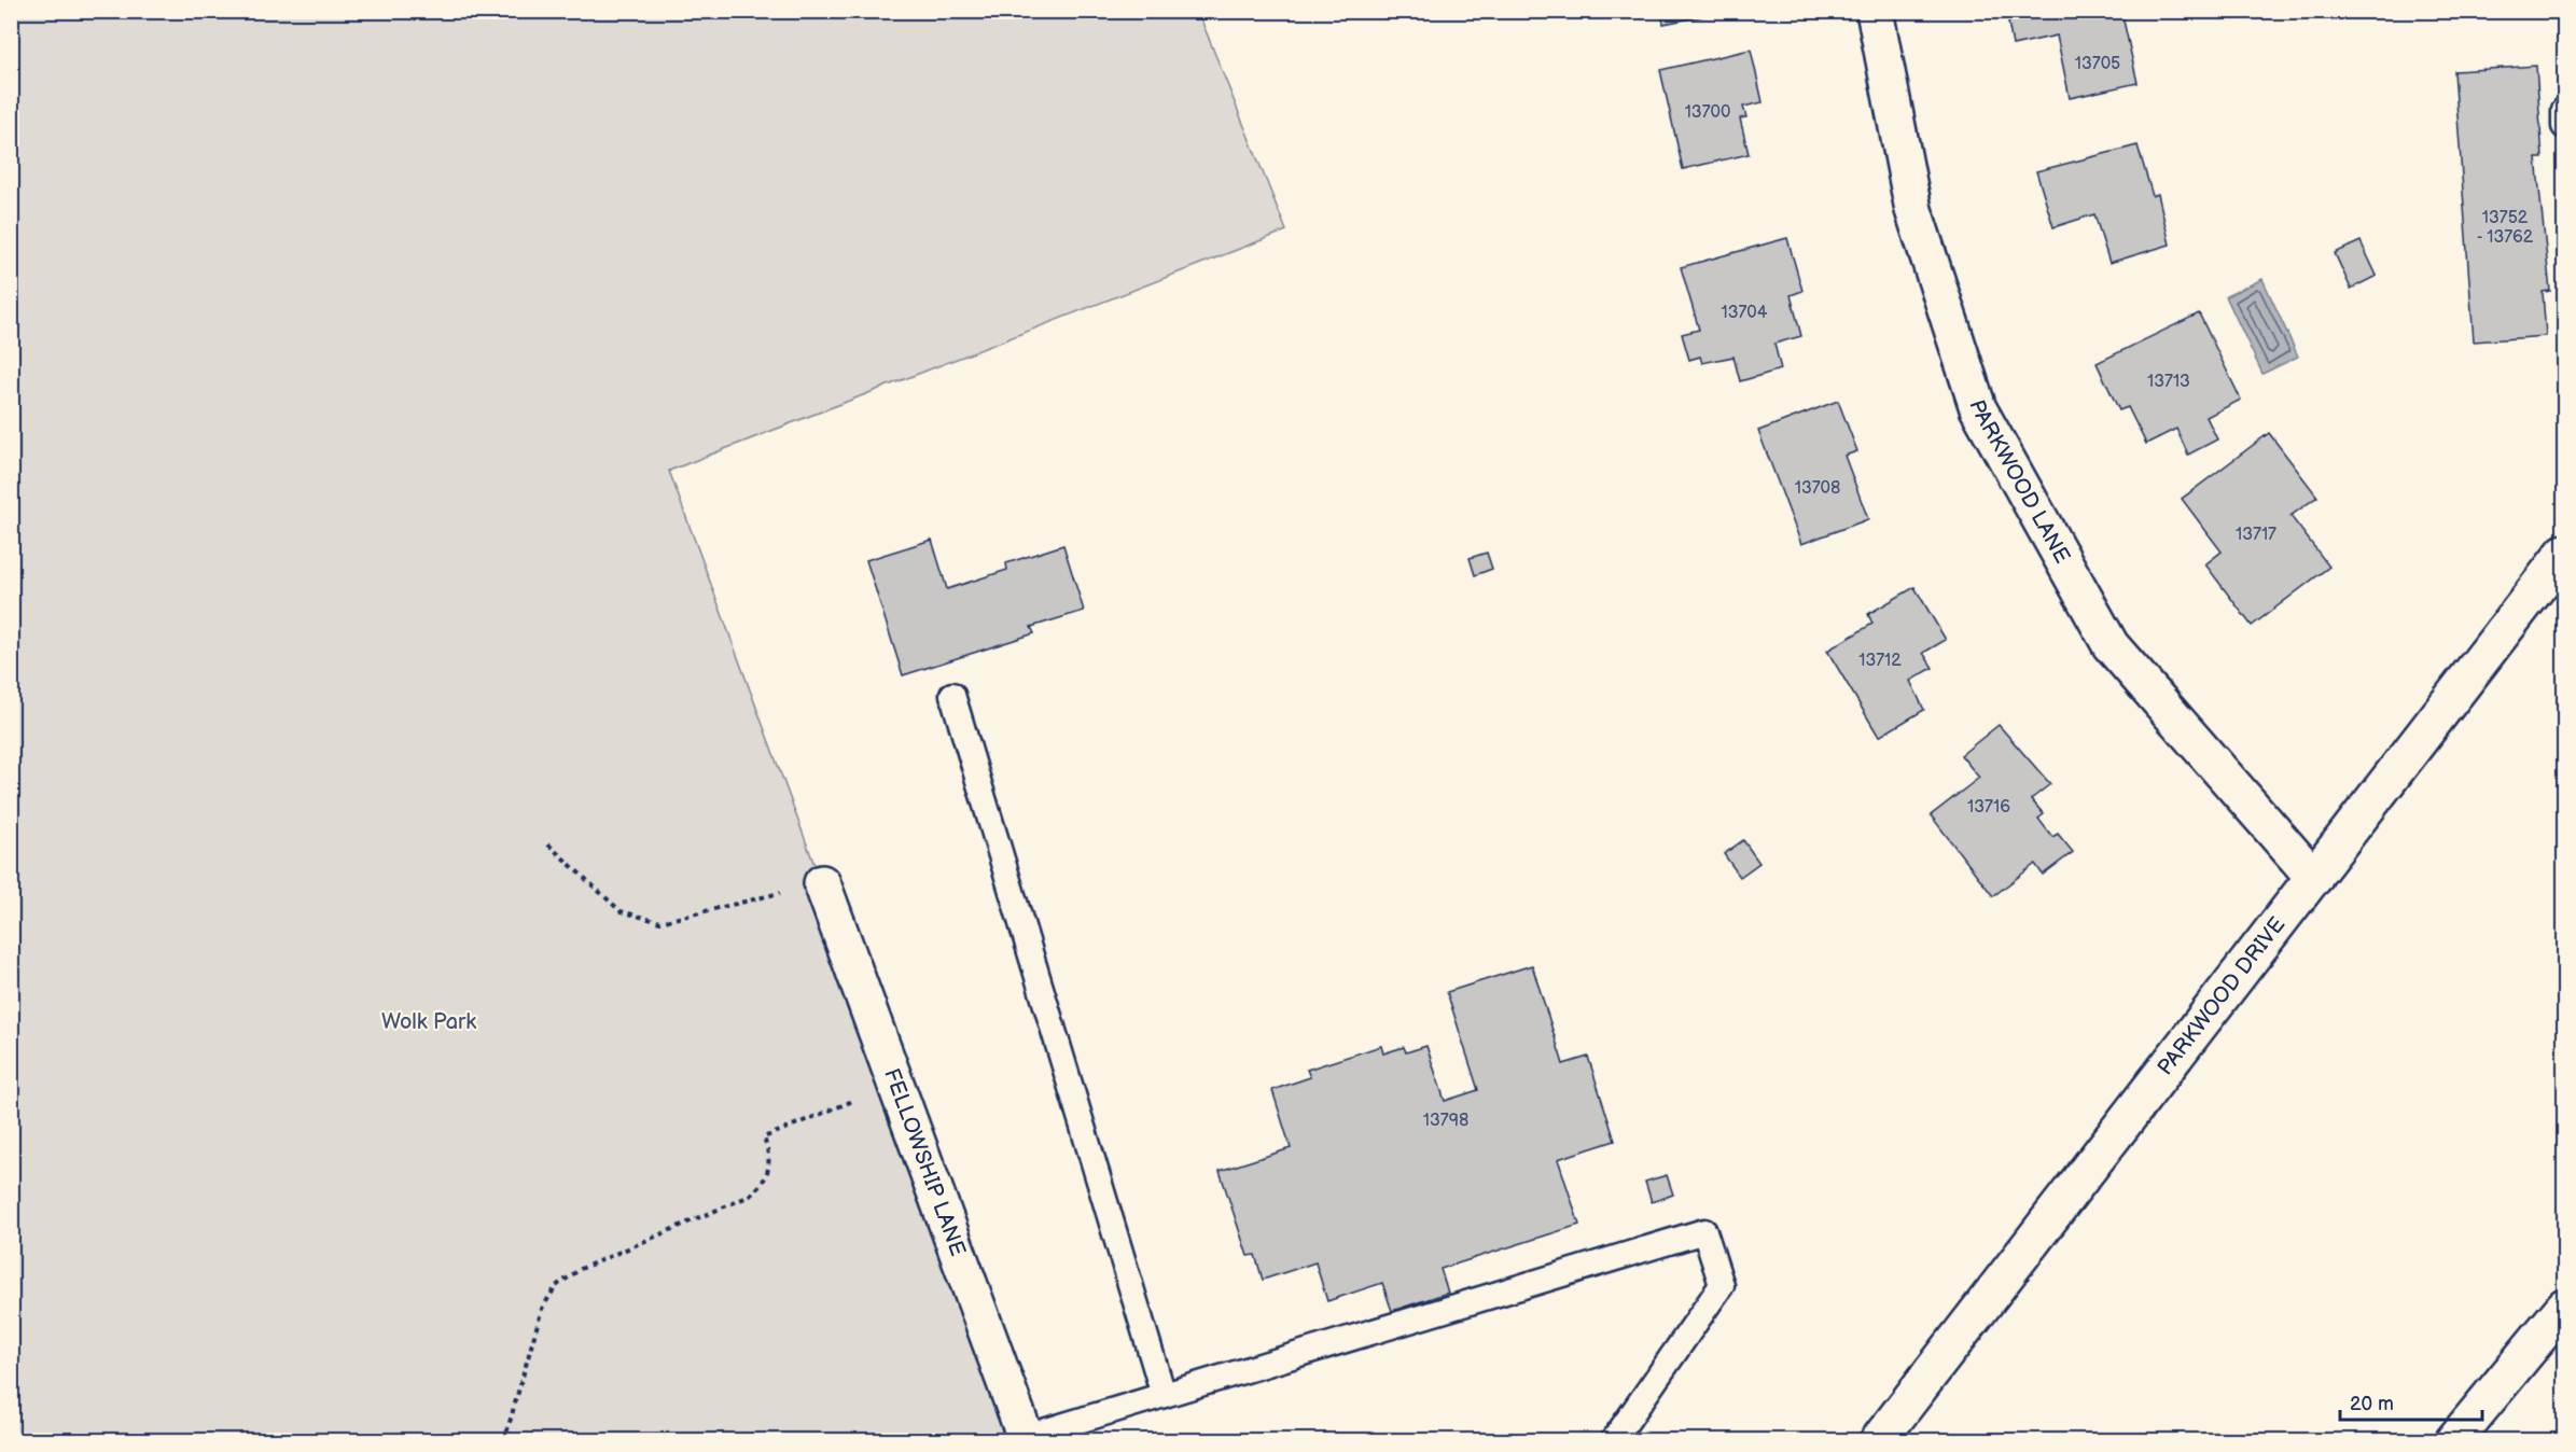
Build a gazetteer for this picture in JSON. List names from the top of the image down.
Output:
{
  "streets": {
    "main road": ["PARKWOOD LANE", "PARKWOOD DRIVE", "FELLOWSHIP LANE"]
  },
  "crossings": [
    ["PARKWOOD LANE", "PARKWOOD DRIVE"]
  ],
  "parks": ["Wolk Park"],
  "house_numbers": [
    "13705",
    "13700",
    "13752 - 13762",
    "13704",
    "13713",
    "13708",
    "13717",
    "13712",
    "13716",
    "13798"
  ],
  "scale_bar": "20 m"
}
